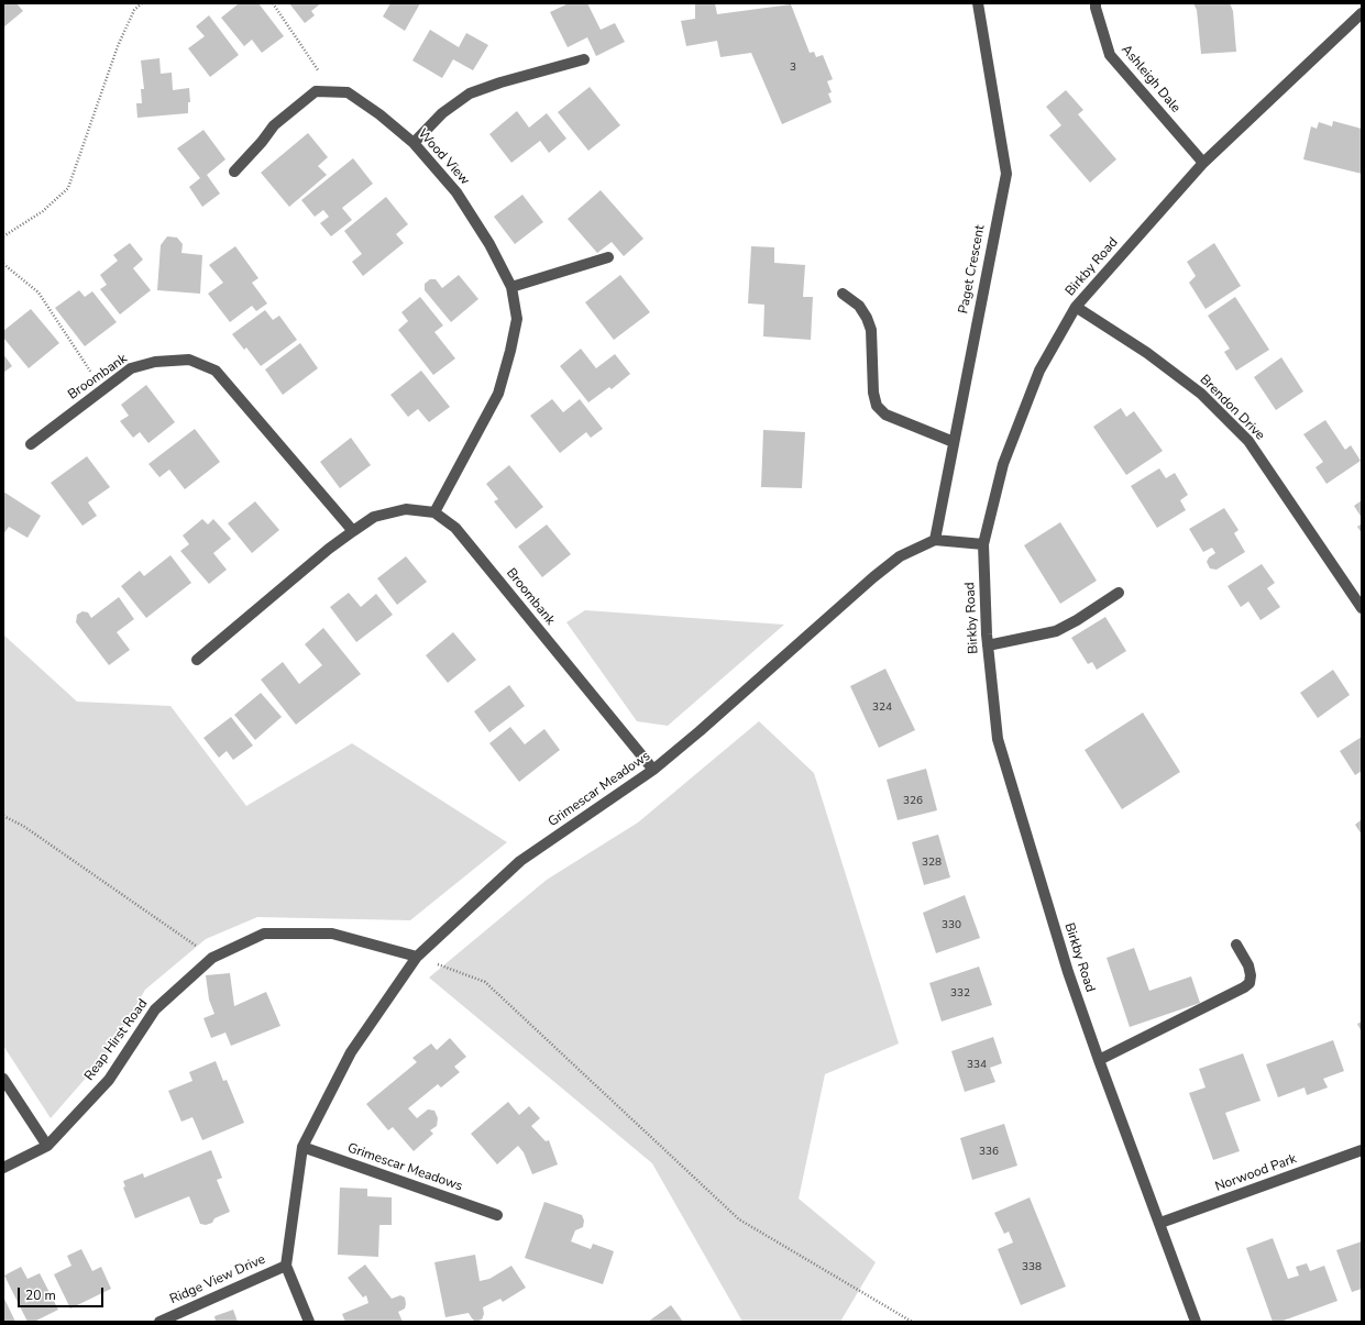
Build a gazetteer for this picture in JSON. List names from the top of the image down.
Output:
{
  "streets": {
    "street": [
      "Ashleigh Dale",
      "Wood View",
      "Birkby Road",
      "Paget Crescent",
      "Broombank",
      "Brendon Drive",
      "Grimescar Meadows",
      "Reap Hirst Road",
      "Norwood Park",
      "Ridge View Drive"
    ]
  },
  "crossings": [
    ["Ashleigh Dale", "Birkby Road"],
    ["Wood View", "Broombank"],
    ["Birkby Road", "Brendon Drive"],
    ["Birkby Road", "Norwood Park"],
    ["Paget Crescent", "Grimescar Meadows"],
    ["Broombank", "Grimescar Meadows"],
    ["Grimescar Meadows", "Reap Hirst Road"],
    ["Grimescar Meadows", "Ridge View Drive"]
  ],
  "house_numbers": [
    "3",
    "324",
    "326",
    "328",
    "330",
    "332",
    "334",
    "336",
    "338"
  ],
  "scale_bar": "20 m"
}
